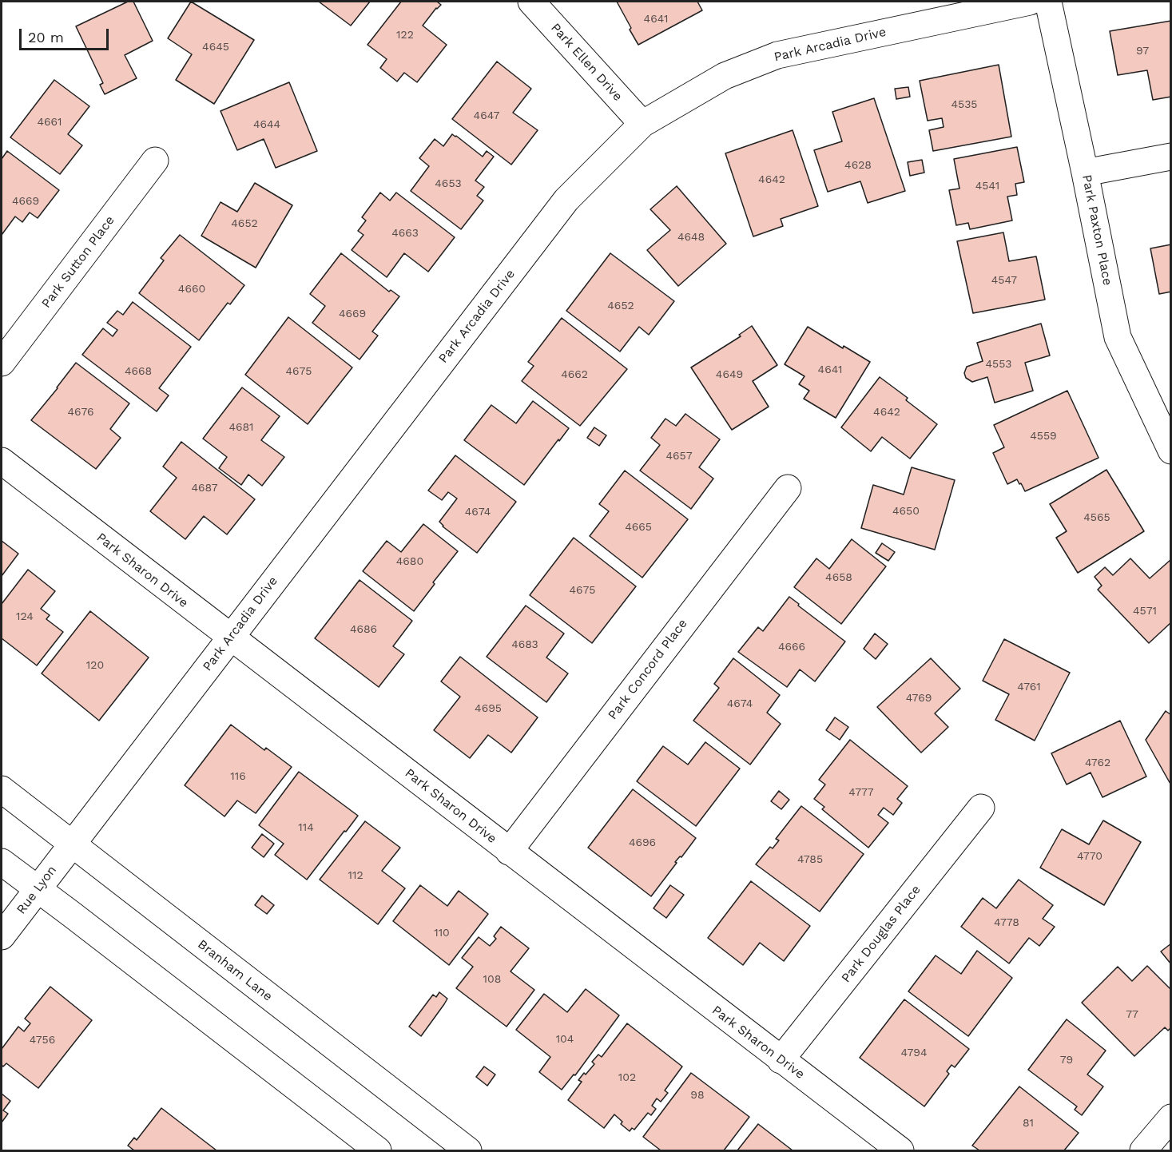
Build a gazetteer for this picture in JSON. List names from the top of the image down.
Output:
{
  "streets": {
    "street": [
      "Park Arcadia Drive",
      "Park Ellen Drive",
      "Park Paxton Place",
      "Park Sutton Place",
      "Park Sharon Drive",
      "Park Concord Place",
      "Rue Lyon",
      "Park Douglas Place",
      "Branham Lane"
    ]
  },
  "crossings": [
    ["Park Arcadia Drive", "Park Ellen Drive"],
    ["Park Arcadia Drive", "Park Sharon Drive"],
    ["Park Arcadia Drive", "Rue Lyon"],
    ["Park Arcadia Drive", "Branham Lane"],
    ["Park Sharon Drive", "Park Concord Place"],
    ["Park Sharon Drive", "Park Douglas Place"],
    ["Rue Lyon", "Branham Lane"]
  ],
  "house_numbers": [
    "4641",
    "122",
    "4645",
    "97",
    "4535",
    "4647",
    "4661",
    "4644",
    "4628",
    "4642",
    "4653",
    "4541",
    "4669",
    "4652",
    "4663",
    "4648",
    "4547",
    "4660",
    "4652",
    "4669",
    "4553",
    "4641",
    "4668",
    "4675",
    "4662",
    "4649",
    "4676",
    "4642",
    "4681",
    "4559",
    "4657",
    "4687",
    "4650",
    "4674",
    "4565",
    "4665",
    "4680",
    "4658",
    "4675",
    "4571",
    "124",
    "4686",
    "4683",
    "4666",
    "120",
    "4761",
    "4769",
    "4674",
    "4695",
    "4762",
    "116",
    "4777",
    "114",
    "4696",
    "4770",
    "4785",
    "112",
    "4778",
    "110",
    "108",
    "77",
    "104",
    "4756",
    "4794",
    "79",
    "102",
    "98",
    "81"
  ],
  "scale_bar": "20 m"
}
